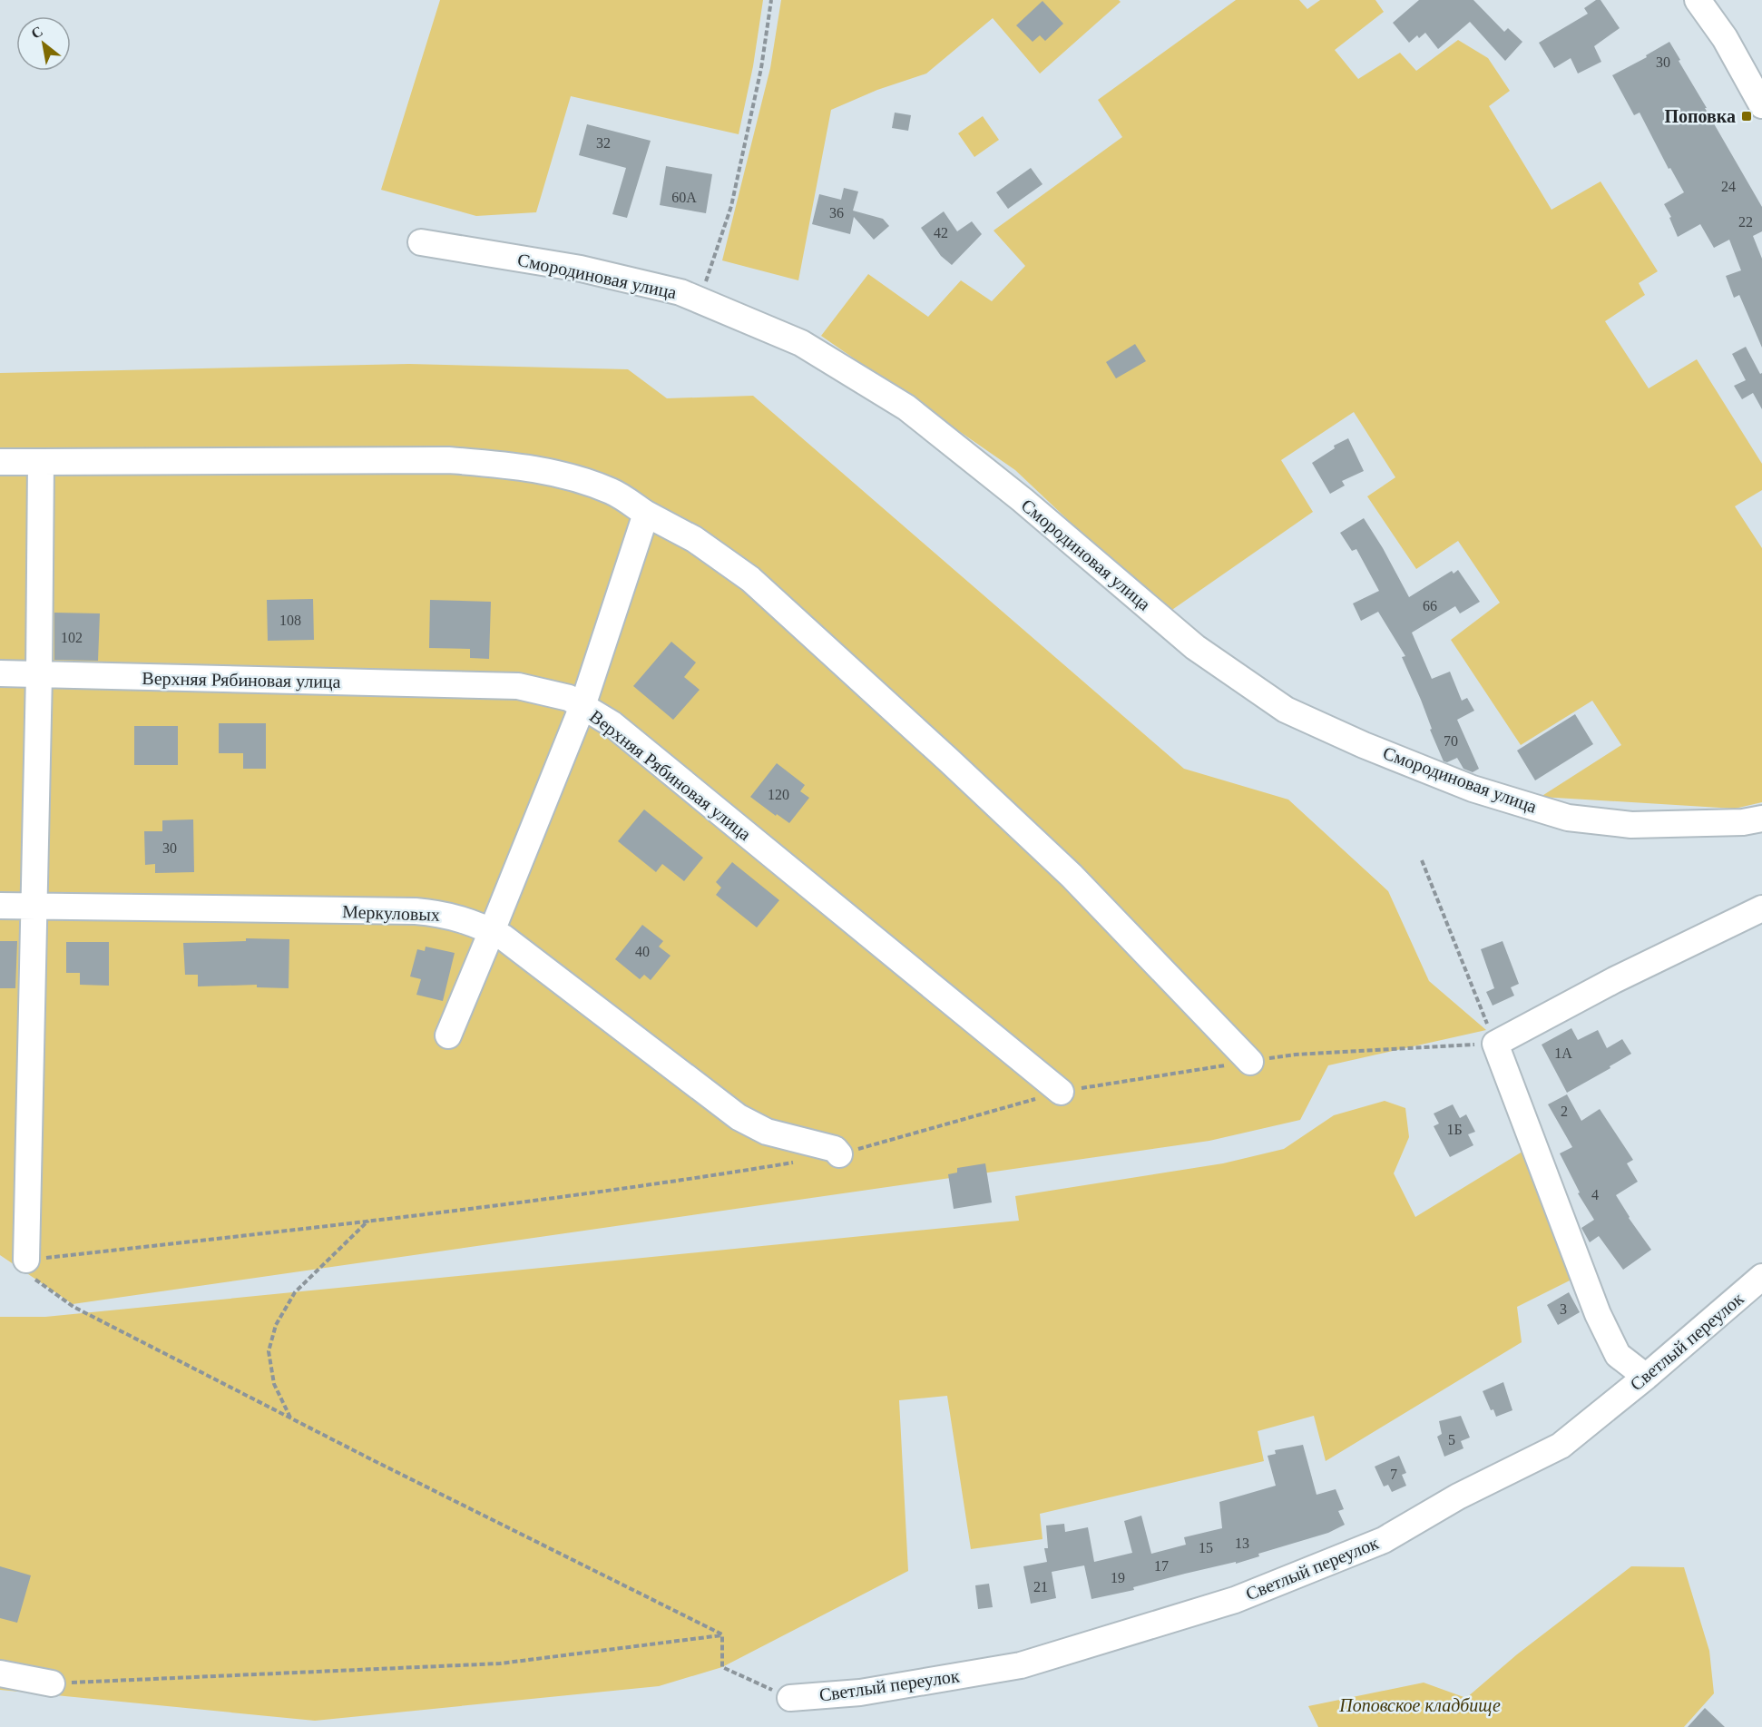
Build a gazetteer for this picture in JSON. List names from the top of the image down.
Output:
{
  "streets": {
    "street": [
      "Смородиновая улица",
      "Верхняя Рябиновая улица",
      "Меркуловых",
      "Светлый переулок"
    ]
  },
  "parks": ["Поповское кладбище"],
  "places": {
    "transit": ["Поповка"]
  },
  "house_numbers": [
    "30",
    "32",
    "24",
    "60А",
    "36",
    "22",
    "42",
    "66",
    "108",
    "102",
    "70",
    "120",
    "30",
    "40",
    "1А",
    "2",
    "1Б",
    "4",
    "3",
    "5",
    "7",
    "13",
    "15",
    "17",
    "19",
    "21"
  ],
  "north": "top left"
}
